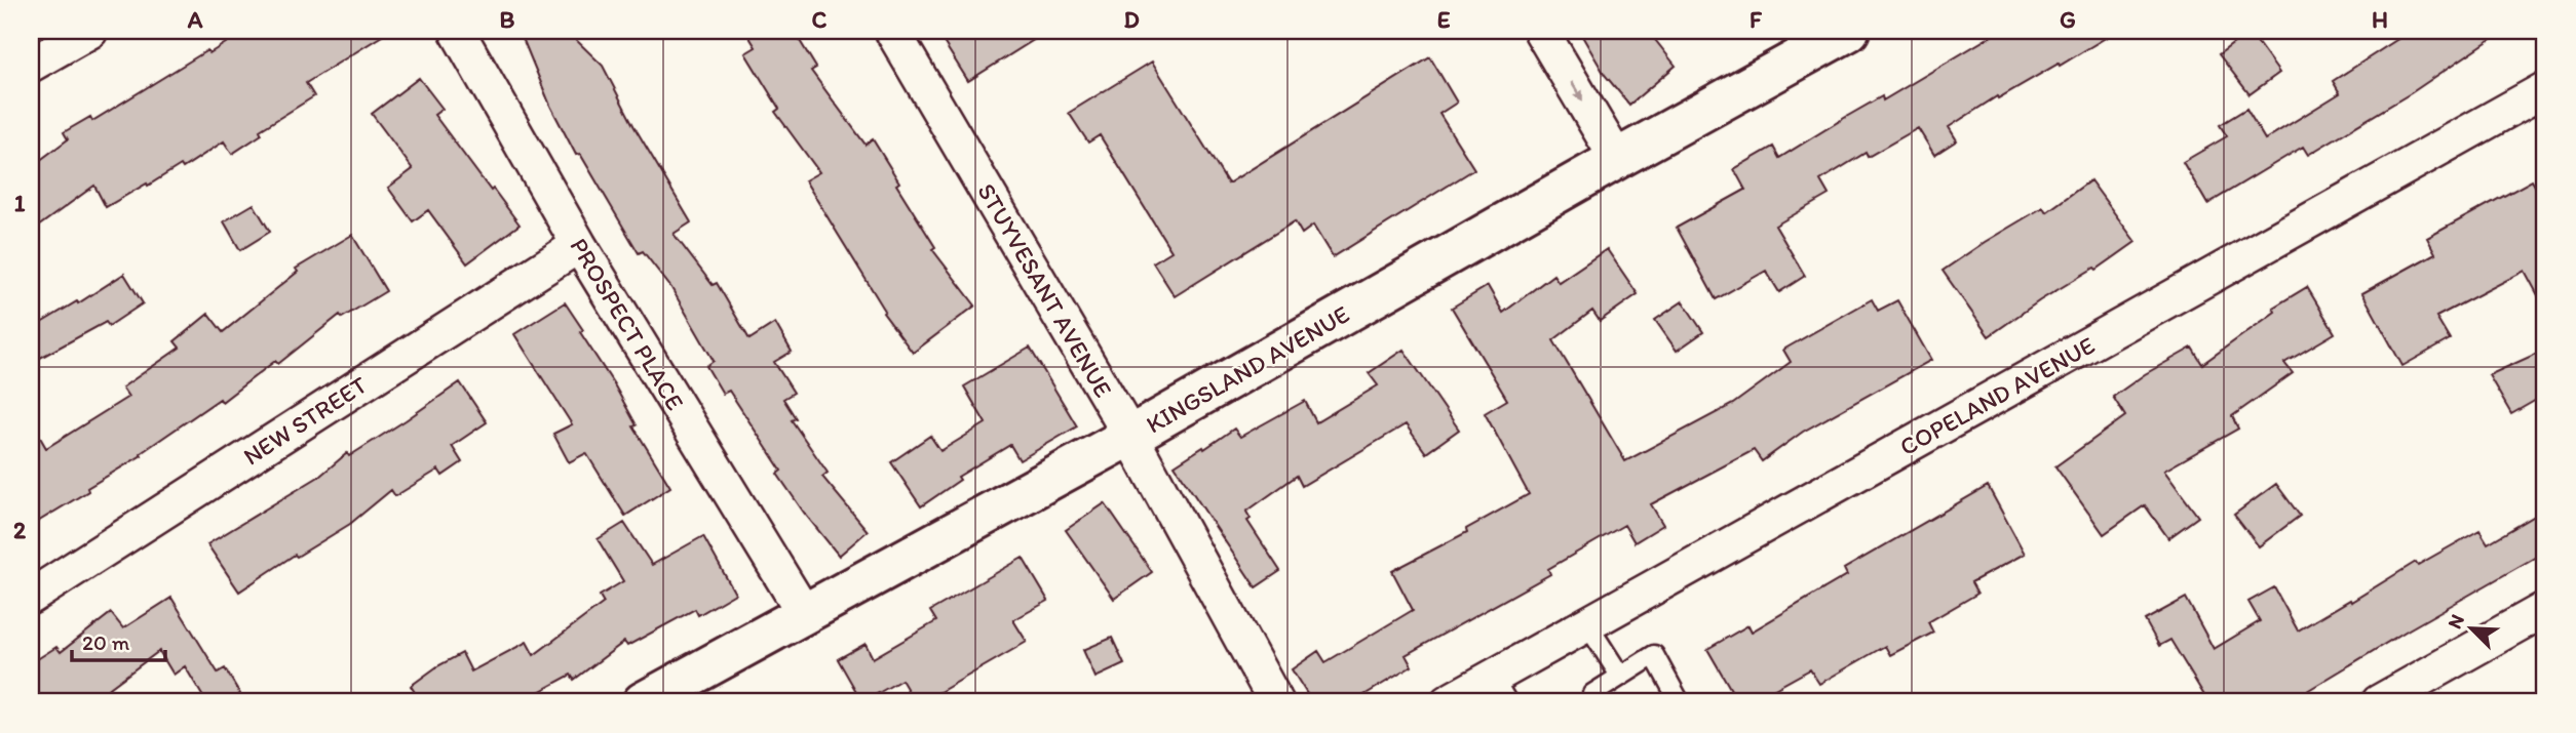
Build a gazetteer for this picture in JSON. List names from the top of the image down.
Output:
{
  "streets": {
    "main road": ["KINGSLAND AVENUE"],
    "street": [
      "STUYVESANT AVENUE",
      "PROSPECT PLACE",
      "COPELAND AVENUE",
      "NEW STREET"
    ]
  },
  "crossings": [
    ["STUYVESANT AVENUE", "KINGSLAND AVENUE"],
    ["PROSPECT PLACE", "KINGSLAND AVENUE"],
    ["PROSPECT PLACE", "NEW STREET"]
  ],
  "scale_bar": "20 m",
  "north": "top left",
  "grid": {
    "columns": [
      "A",
      "B",
      "C",
      "D",
      "E",
      "F",
      "G",
      "H"
    ],
    "rows": ["1", "2"]
  }
}
